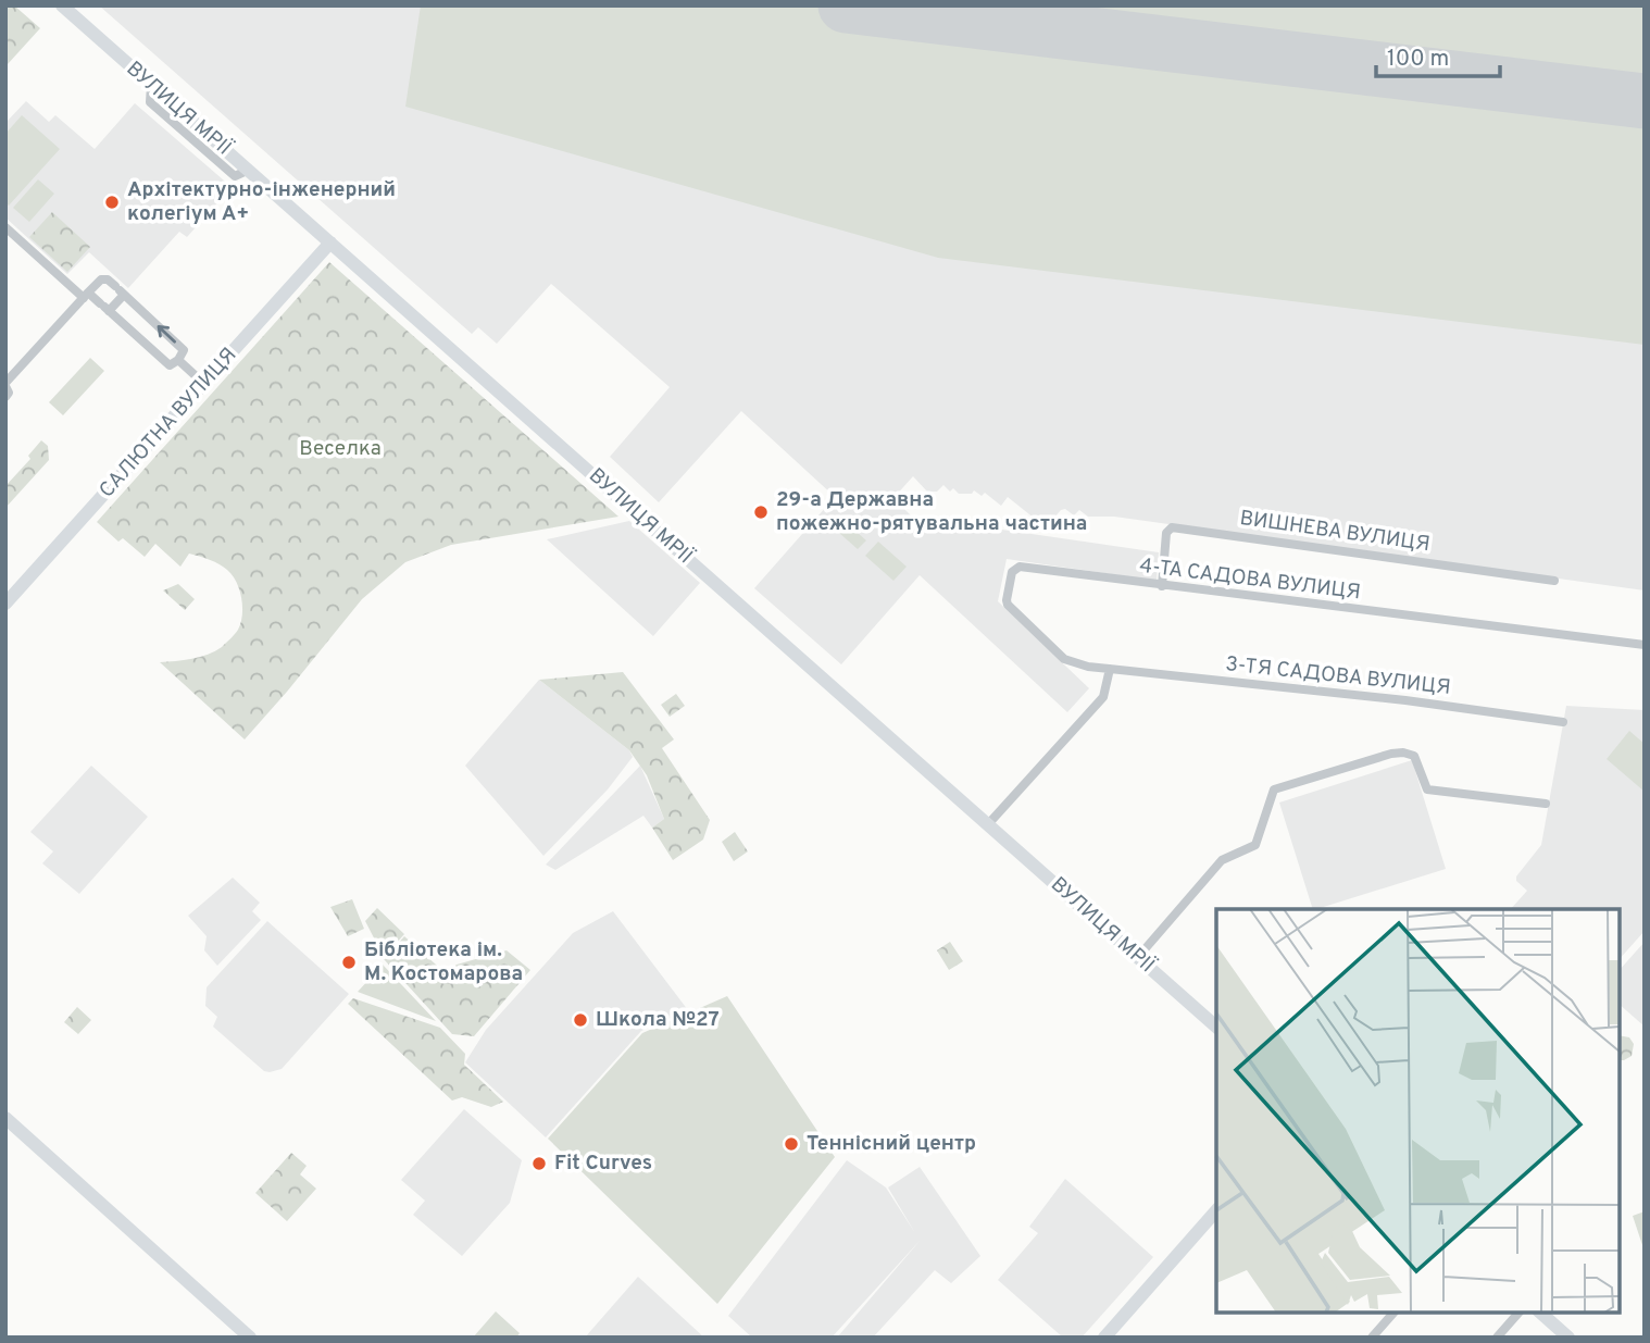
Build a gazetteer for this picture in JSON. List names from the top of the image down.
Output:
{
  "streets": {
    "street": [
      "ВУЛИЦЯ МРІЇ",
      "САЛЮТНА ВУЛИЦЯ",
      "ВИШНЕВА ВУЛИЦЯ",
      "4-ТА САДОВА ВУЛИЦЯ",
      "3-ТЯ САДОВА ВУЛИЦЯ"
    ]
  },
  "crossings": [
    ["ВУЛИЦЯ МРІЇ", "САЛЮТНА ВУЛИЦЯ"],
    ["ВИШНЕВА ВУЛИЦЯ", "4-ТА САДОВА ВУЛИЦЯ"],
    ["4-ТА САДОВА ВУЛИЦЯ", "3-ТЯ САДОВА ВУЛИЦЯ"]
  ],
  "parks": ["Веселка"],
  "places": [
    "Архітектурно-інженерний колегіум А+",
    "29-а Державна пожежно-рятувальна частина",
    "Бібліотека ім. М. Костомарова",
    "Школа №27",
    "Теннісний центр",
    "Fit Curves"
  ],
  "scale_bar": "100 m"
}
